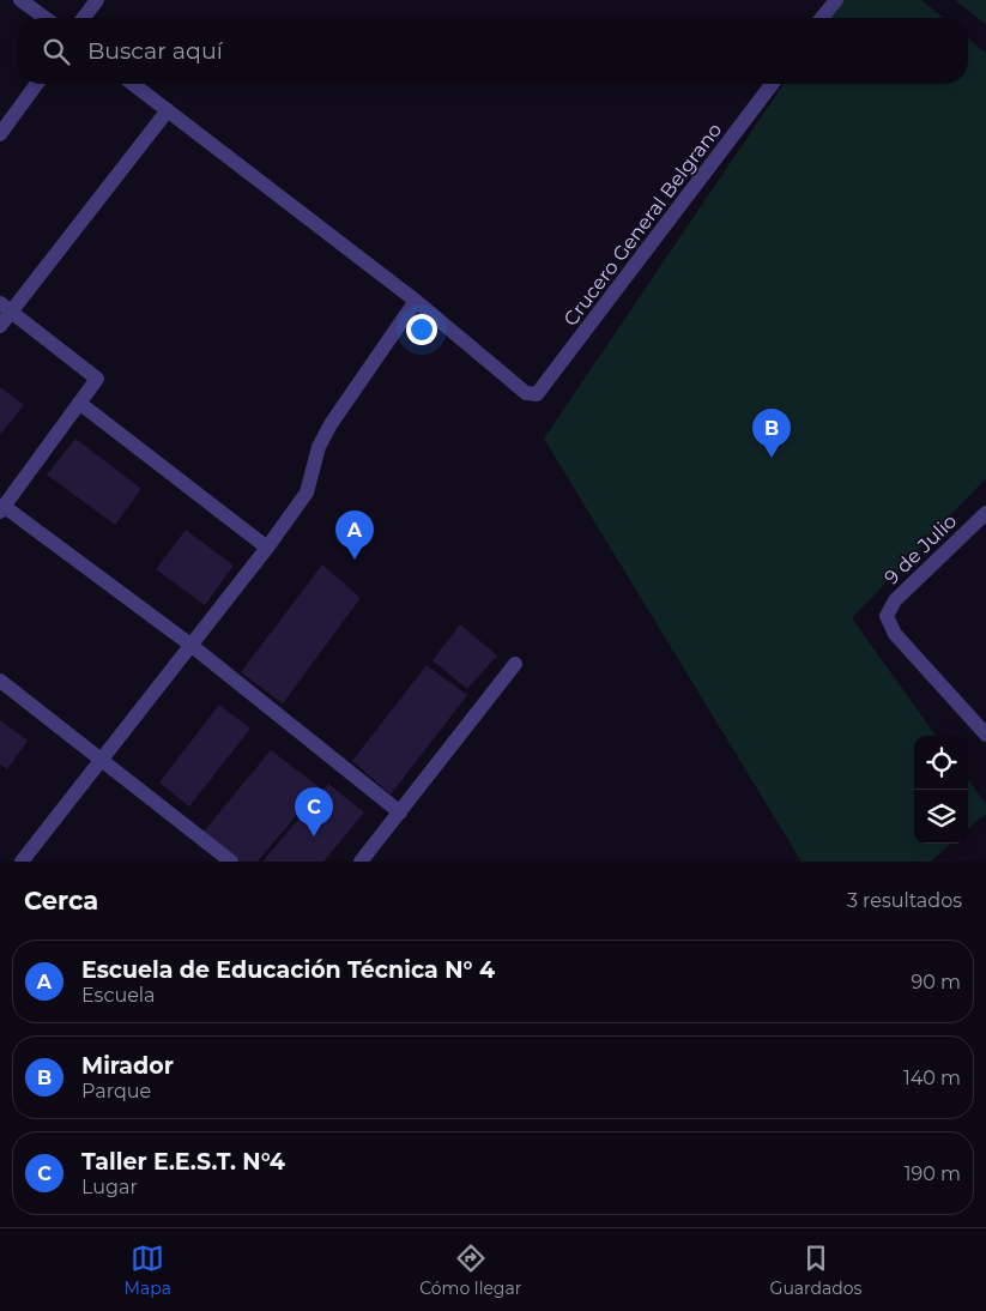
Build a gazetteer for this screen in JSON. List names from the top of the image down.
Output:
{
  "streets": {
    "street": ["Crucero General Belgrano", "9 de Julio"]
  },
  "page": {
    "search": "Buscar aquí",
    "pins": ["B", "A", "C"],
    "heading": ["Cerca", "3 resultados"],
    "list": [
      {
        "mark": "A",
        "name": "Escuela de Educación Técnica N° 4",
        "note": "Escuela",
        "value": "90 m"
      },
      {
        "mark": "B",
        "name": "Mirador",
        "note": "Parque",
        "value": "140 m"
      },
      {
        "mark": "C",
        "name": "Taller E.E.S.T. N°4",
        "note": "Lugar",
        "value": "190 m"
      }
    ],
    "nav": ["Mapa", "Cómo llegar", "Guardados"]
  }
}
